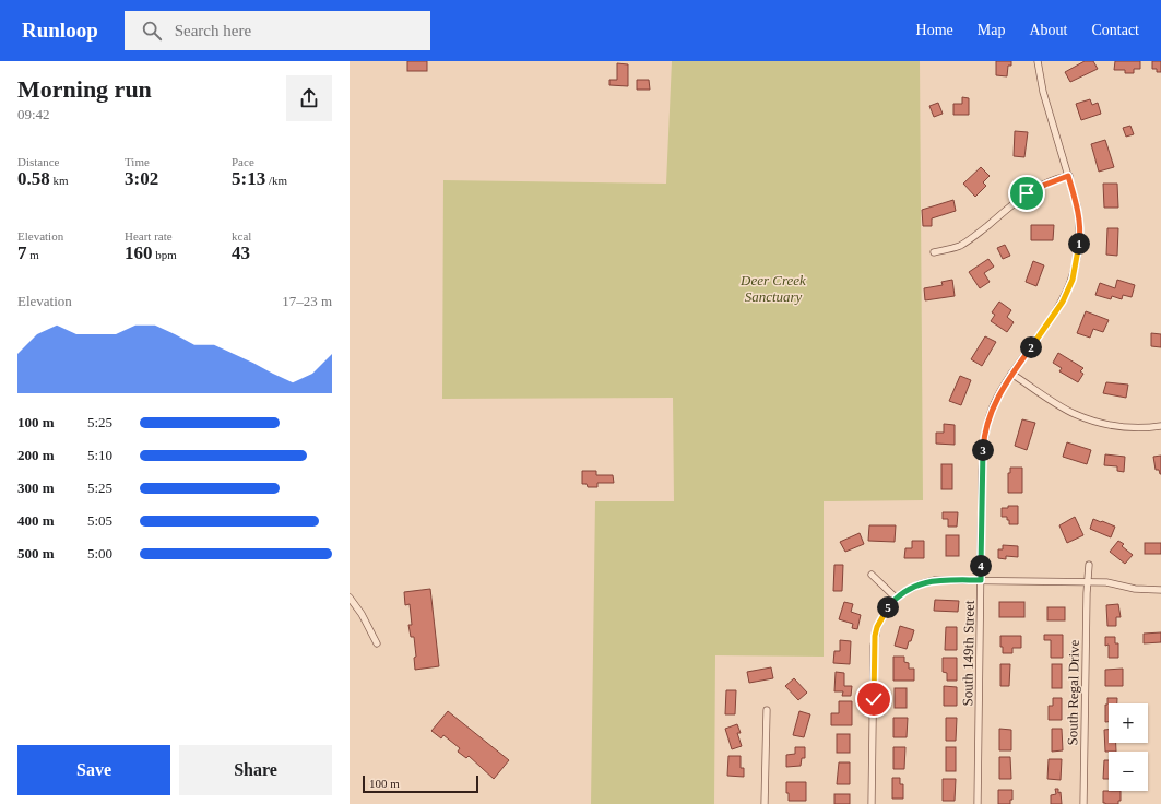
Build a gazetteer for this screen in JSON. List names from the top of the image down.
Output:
{
  "streets": {
    "street": ["South 149th Street", "South Regal Drive"]
  },
  "parks": ["Deer Creek Sanctuary"],
  "scale_bar": "100 m",
  "page": {
    "header": "Runloop",
    "search": "Search here",
    "nav": [
      "Home",
      "Map",
      "About",
      "Contact"
    ],
    "heading": ["Morning run", "09:42"],
    "stats": [
      ["Distance", "0.58 km"],
      ["Time", "3:02"],
      ["Pace", "5:13 /km"],
      ["Elevation", "7 m"],
      ["Heart rate", "160 bpm"],
      ["kcal", "43"]
    ],
    "pins": [
      "1",
      "2",
      "3",
      "4",
      "5"
    ],
    "chart": ["Elevation", "17–23 m"],
    "list": [
      {
        "name": "100 m",
        "note": "5:25"
      },
      {
        "name": "200 m",
        "note": "5:10"
      },
      {
        "name": "300 m",
        "note": "5:25"
      },
      {
        "name": "400 m",
        "note": "5:05"
      },
      {
        "name": "500 m",
        "note": "5:00"
      }
    ],
    "map_buttons": ["+", "−"],
    "buttons": ["Save", "Share"],
    "scale": "100 m"
  }
}
